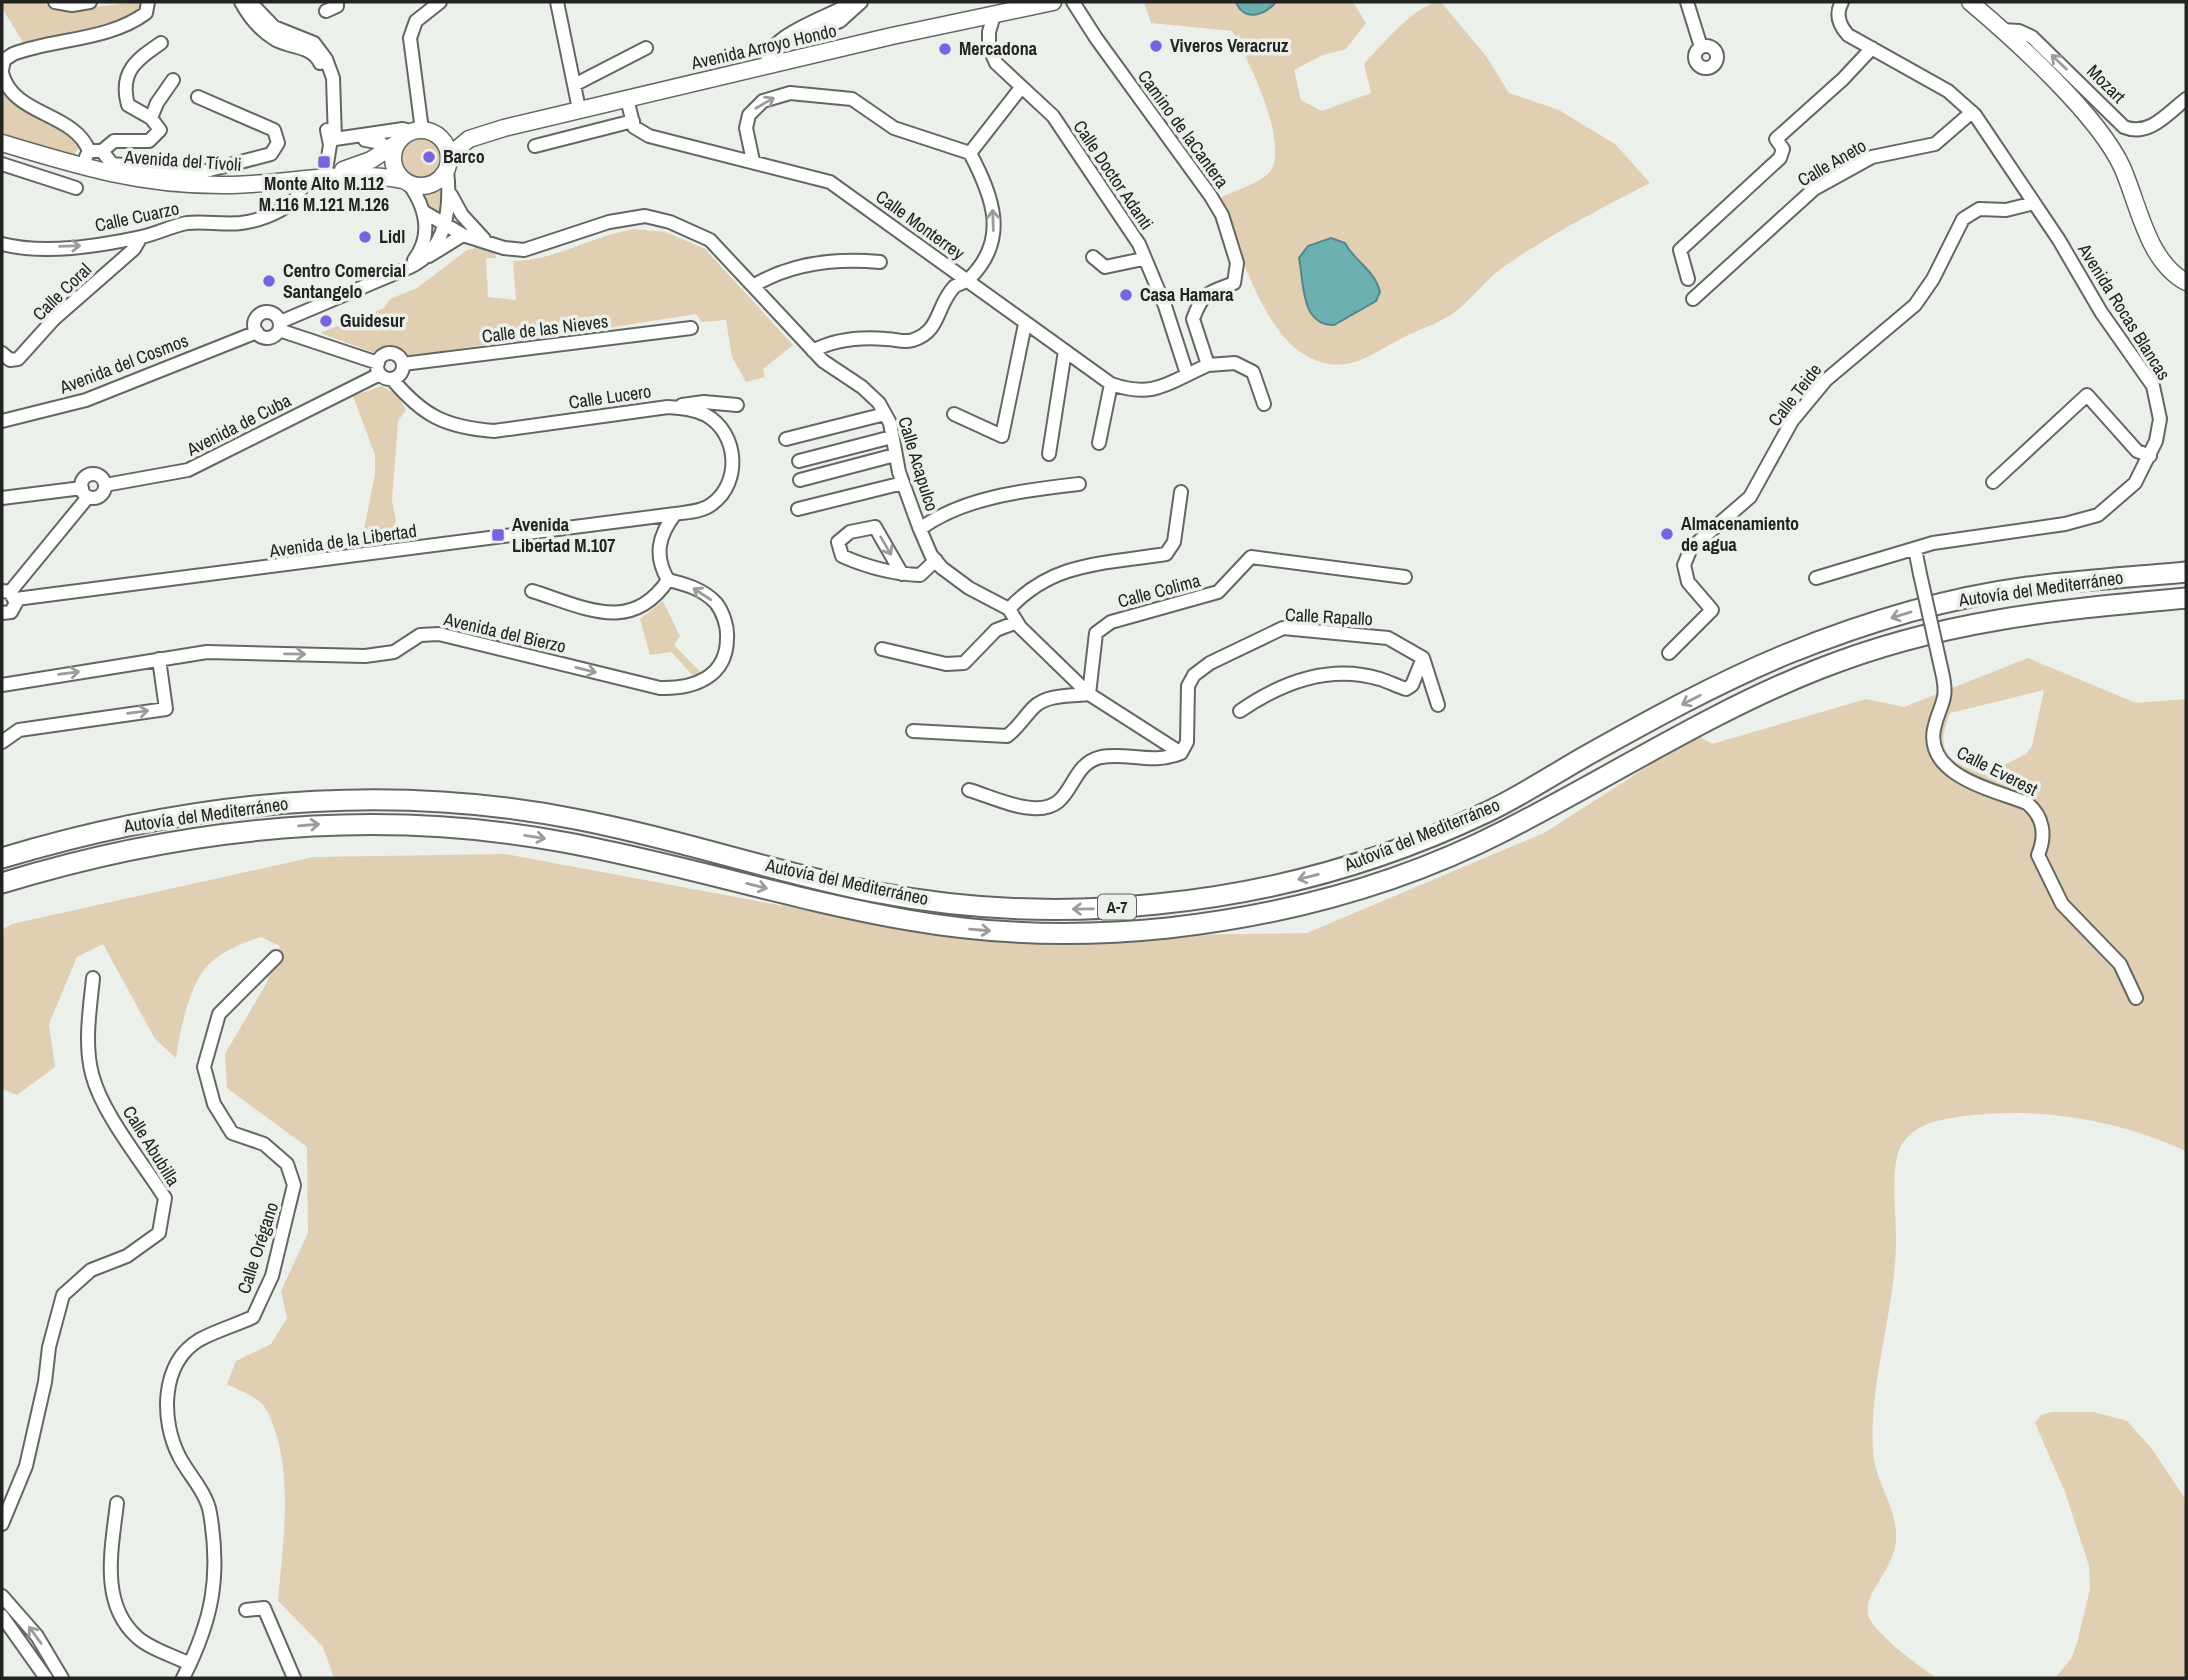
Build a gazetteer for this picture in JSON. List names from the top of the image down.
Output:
{
  "streets": {
    "highway": ["Autovía del Mediterráneo", "A-7"],
    "main road": ["Avenida Arroyo Hondo", "Avenida del Tívoli"],
    "street": [
      "Mozart",
      "Camino de laCantera",
      "Calle Aneto",
      "Calle Doctor Adanti",
      "Calle Cuarzo",
      "Calle Monterrey",
      "Calle Coral",
      "Avenida Rocas Blancas",
      "Calle de las Nieves",
      "Avenida del Cosmos",
      "Calle Teide",
      "Calle Lucero",
      "Avenida de Cuba",
      "Calle Acapulco",
      "Avenida de la Libertad",
      "Calle Colima",
      "Calle Rapallo",
      "Avenida del Bierzo",
      "Calle Everest",
      "Calle Abubilla",
      "Calle Orégano"
    ]
  },
  "crossings": [
    ["Avenida Arroyo Hondo", "Avenida del Tívoli"],
    ["Avenida Arroyo Hondo", "Calle Doctor Adanti"],
    ["Avenida del Tívoli", "Calle Cuarzo"],
    ["Calle Aneto", "Avenida Rocas Blancas"],
    ["Calle Doctor Adanti", "Calle Monterrey"],
    ["Calle Cuarzo", "Calle Coral"],
    ["Avenida Rocas Blancas", "Calle Teide"],
    ["Avenida Rocas Blancas", "Calle Everest"],
    ["Calle de las Nieves", "Calle Lucero"],
    ["Calle de las Nieves", "Avenida de Cuba"],
    ["Calle Lucero", "Avenida de Cuba"],
    ["Calle Lucero", "Avenida de la Libertad"]
  ],
  "one_way": ["Mozart"],
  "places": {
    "other": [
      "Viveros Veracruz",
      "Mercadona",
      "Barco",
      "Lidl",
      "Centro Comercial Santangelo",
      "Casa Hamara",
      "Guidesur",
      "Almacenamiento de agua"
    ],
    "transit": ["Monte Alto M.112 M.116 M.121 M.126", "Avenida Libertad M.107"]
  }
}
